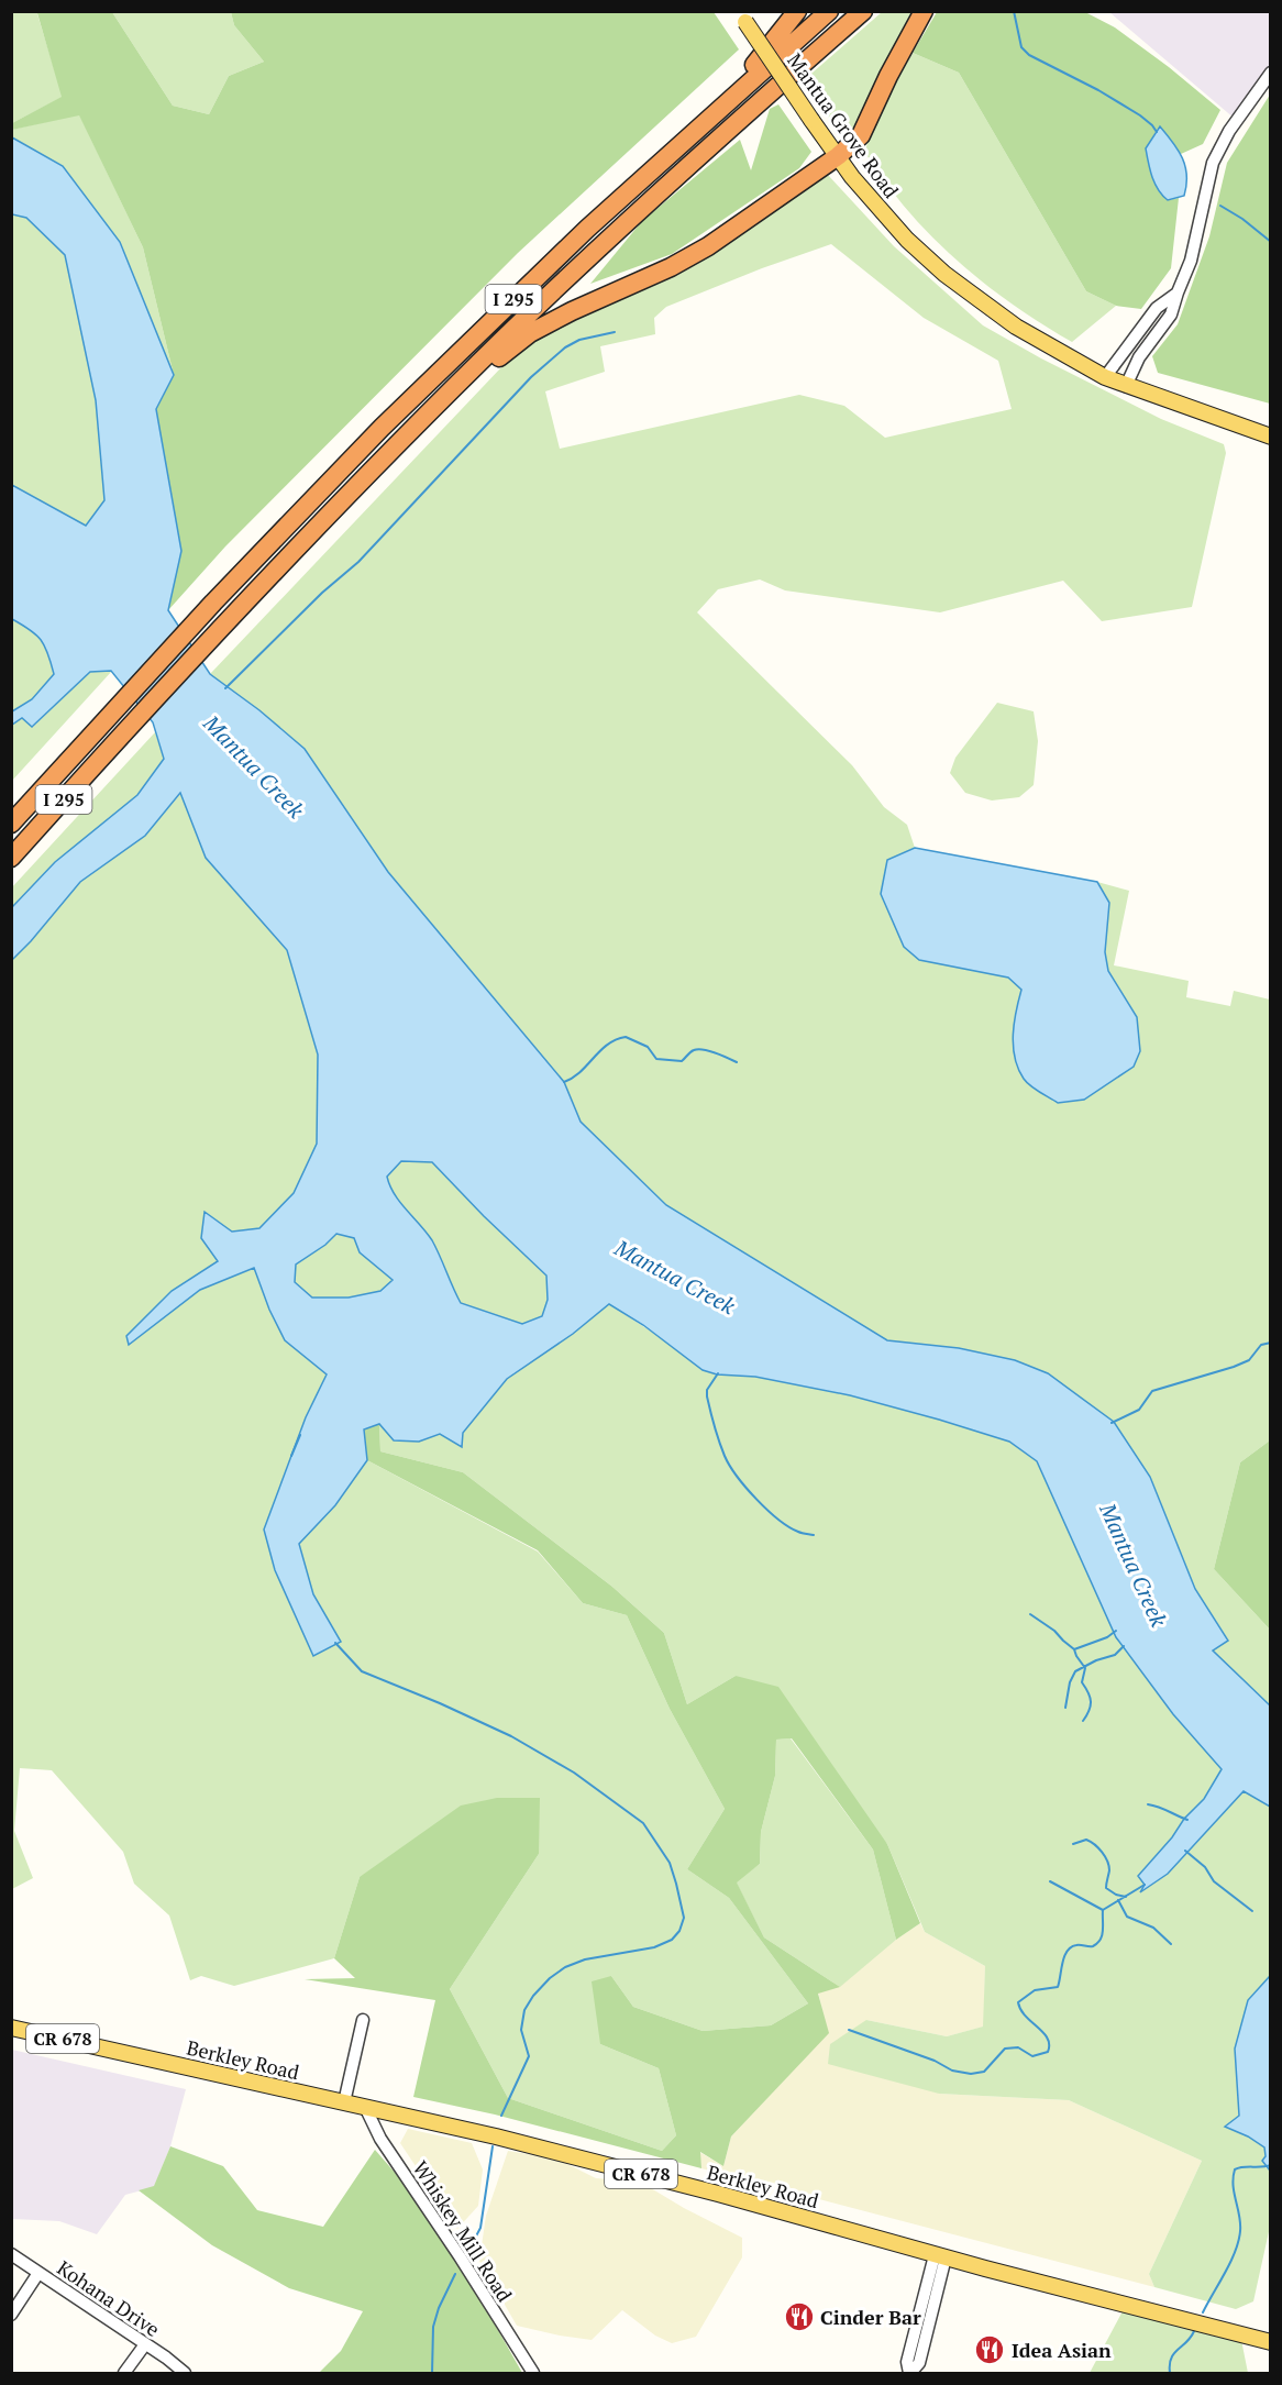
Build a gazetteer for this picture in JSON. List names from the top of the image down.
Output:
{
  "streets": {
    "highway": ["I 295"],
    "main road": ["Mantua Grove Road", "CR 678", "Berkley Road"],
    "street": ["Whiskey Mill Road", "Kohana Drive"]
  },
  "crossings": [
    ["Berkley Road", "Whiskey Mill Road"]
  ],
  "water": ["Mantua Creek"],
  "places": {
    "restaurant": ["Cinder Bar", "Idea Asian"]
  }
}
